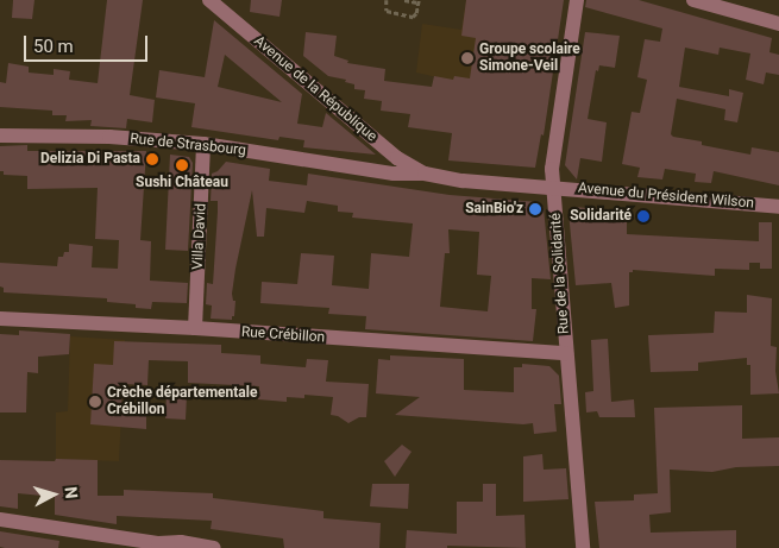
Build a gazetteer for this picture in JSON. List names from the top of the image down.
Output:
{
  "streets": {
    "street": [
      "Avenue de la République",
      "Rue de Strasbourg",
      "Avenue du Président Wilson",
      "Villa David",
      "Rue de la Solidarité",
      "Rue Crébillon"
    ]
  },
  "crossings": [
    ["Avenue de la République", "Rue de Strasbourg"],
    ["Rue de Strasbourg", "Avenue du Président Wilson"],
    ["Rue de Strasbourg", "Villa David"],
    ["Rue de Strasbourg", "Rue de la Solidarité"],
    ["Avenue du Président Wilson", "Rue de la Solidarité"],
    ["Villa David", "Rue Crébillon"],
    ["Rue de la Solidarité", "Rue Crébillon"]
  ],
  "places": [
    "Groupe scolaire Simone-Veil",
    "Delizia Di Pasta",
    "Sushi Château",
    "SainBio'z",
    "Solidarité",
    "Crèche départementale Crébillon"
  ],
  "scale_bar": "50 m",
  "north": "right"
}
